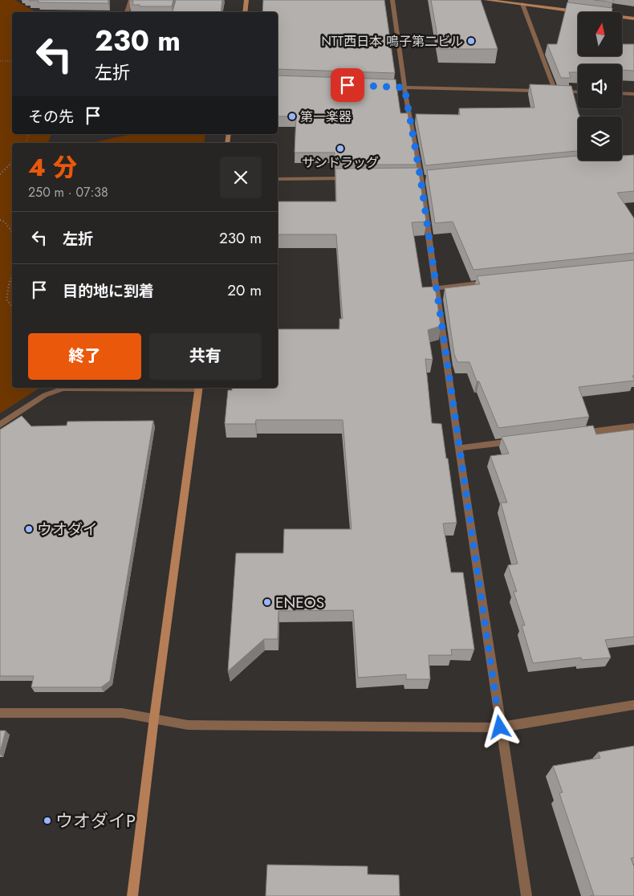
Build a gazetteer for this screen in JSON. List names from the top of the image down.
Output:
{
  "places": [
    "NTT西日本 鳴子第二ビル",
    "第一楽器",
    "サンドラッグ",
    "ウオダイ",
    "ENEOS",
    "ウオダイP"
  ],
  "north": "top",
  "page": {
    "turn": ["230 m", "左折"],
    "then": "その先",
    "heading": ["4 分", "250 m · 07:38"],
    "list": [
      {
        "name": "左折",
        "value": "230 m"
      },
      {
        "name": "目的地に到着",
        "value": "20 m"
      }
    ],
    "buttons": ["終了", "共有"]
  }
}
